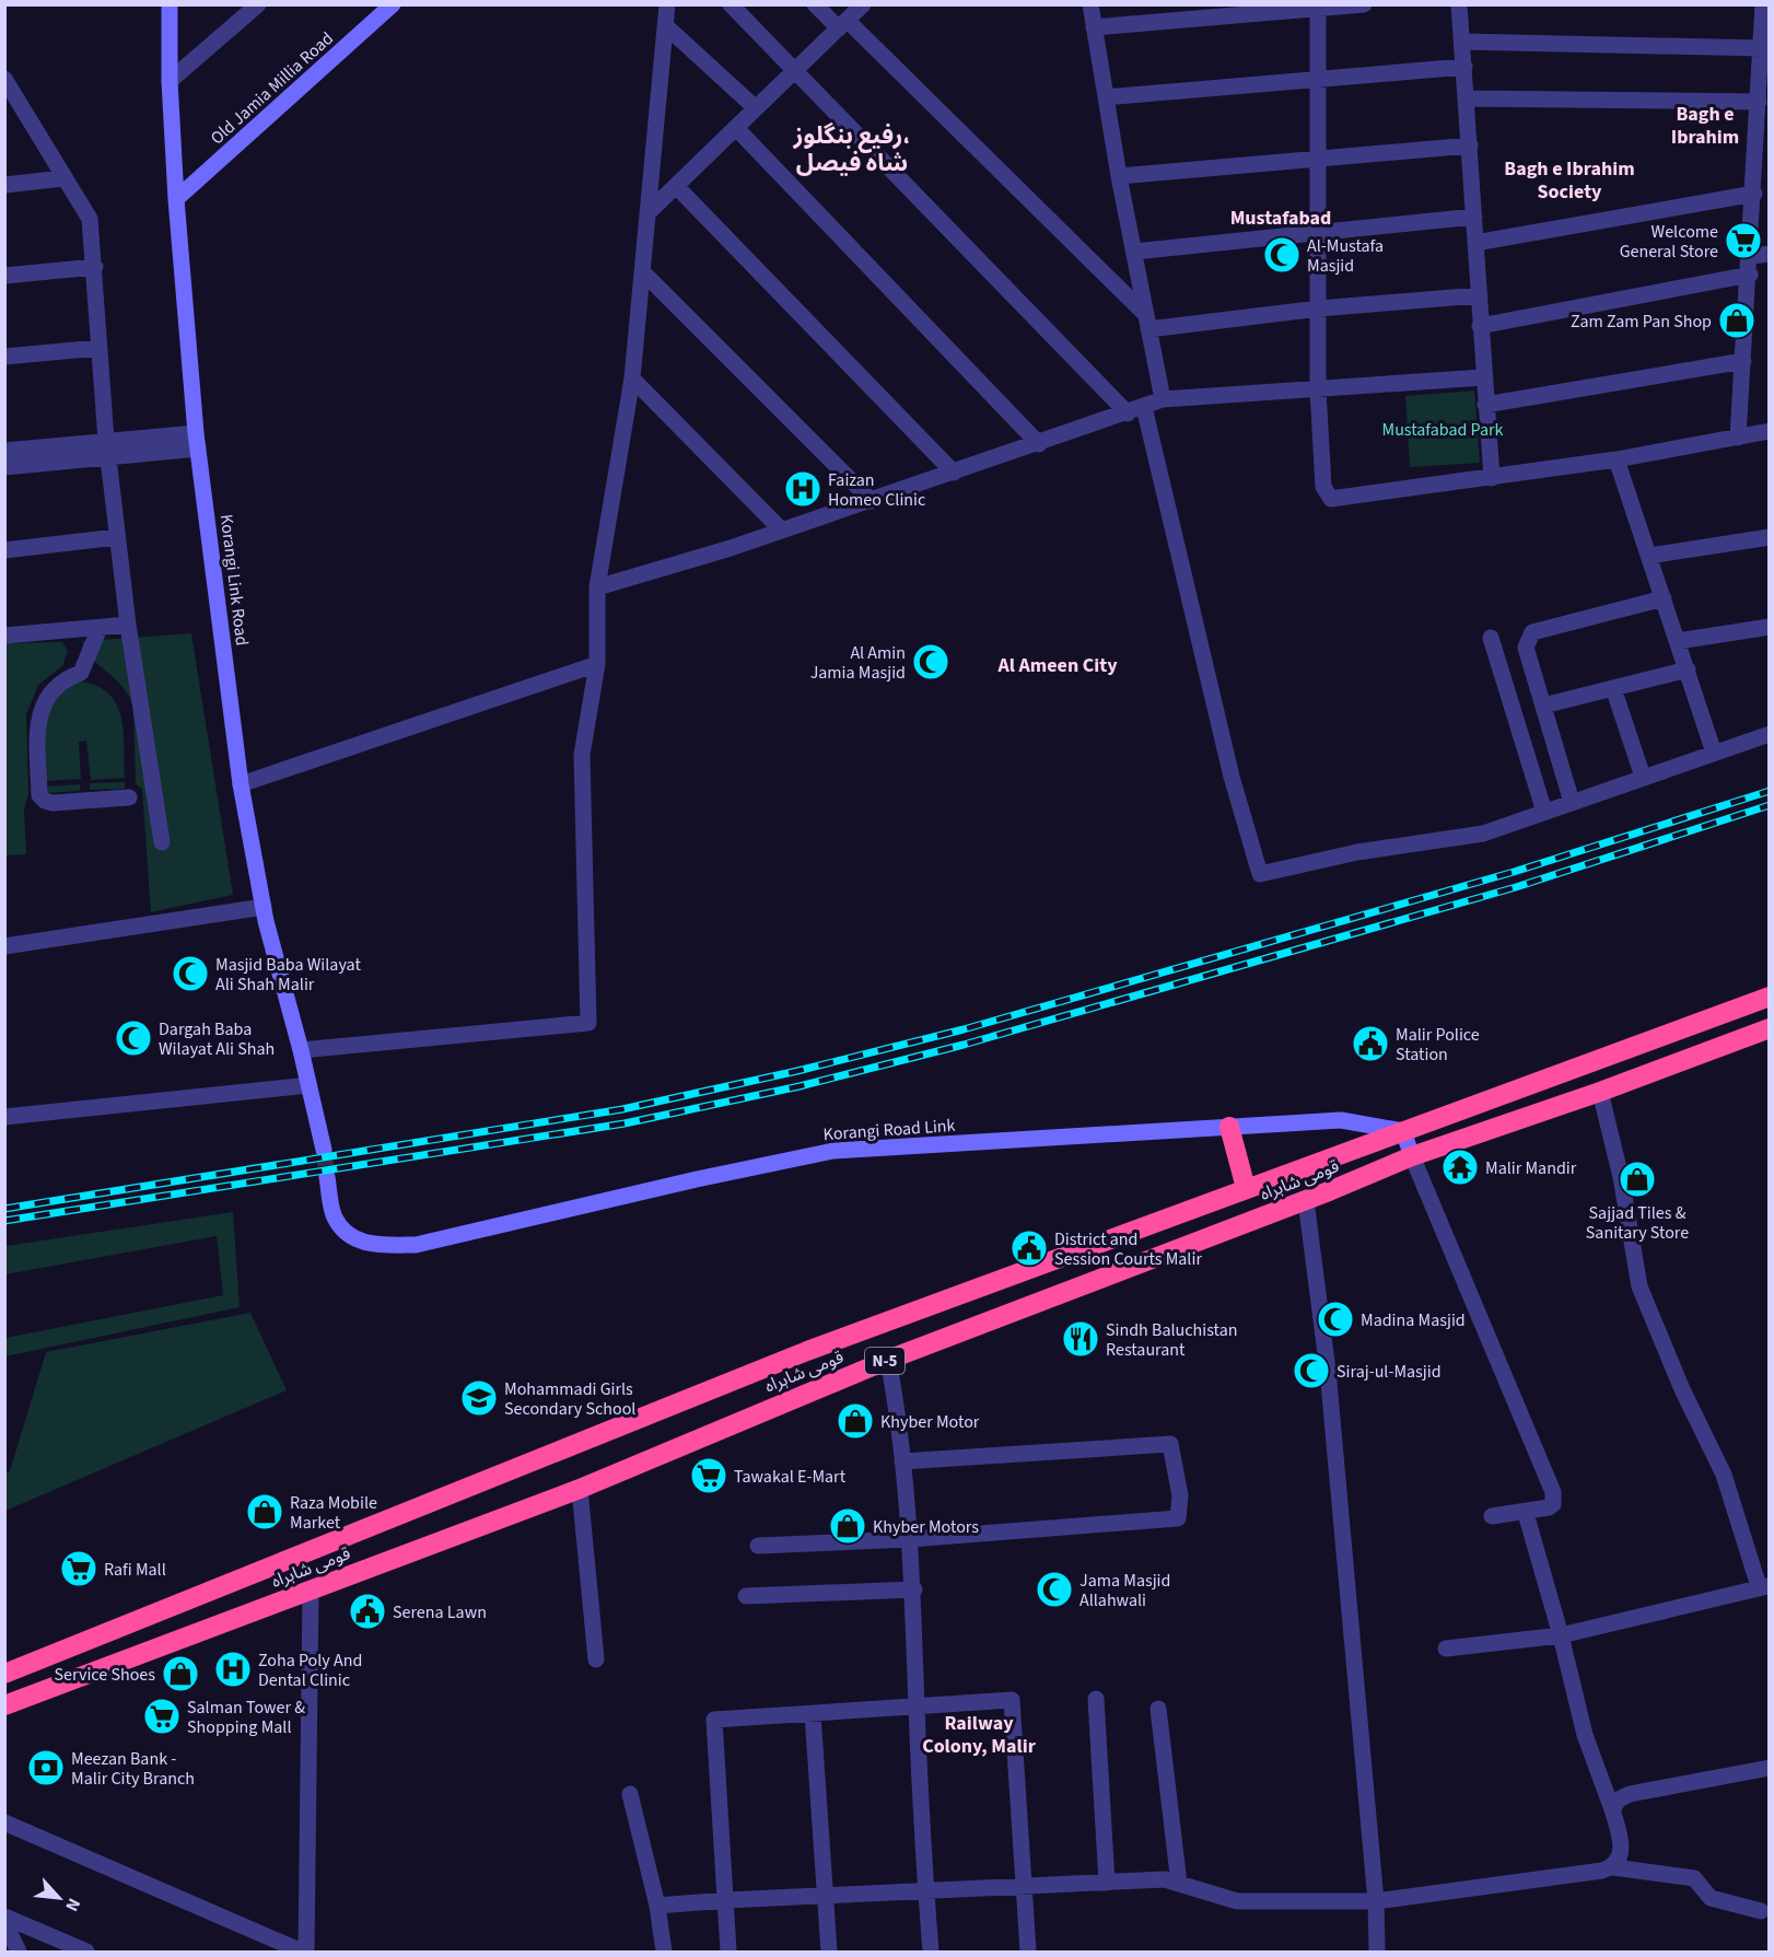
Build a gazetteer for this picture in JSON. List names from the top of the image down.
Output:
{
  "streets": {
    "highway": ["قومی شاہراہ", "N-5"],
    "main road": ["Old Jamia Millia Road", "Korangi Link Road", "Korangi Road Link"]
  },
  "crossings": [
    ["Old Jamia Millia Road", "Korangi Link Road"],
    ["Korangi Road Link", "قومی شاہراہ"]
  ],
  "districts": [
    "Bagh e Ibrahim",
    "رفیع بنگلوز، شاہ فیصل",
    "Bagh e Ibrahim Society",
    "Mustafabad",
    "Al Ameen City",
    "Railway Colony, Malir"
  ],
  "parks": ["Mustafabad Park"],
  "places": {
    "supermarket": [
      "Welcome General Store",
      "Tawakal E-Mart",
      "Rafi Mall",
      "Salman Tower & Shopping Mall"
    ],
    "mosque": [
      "Al-Mustafa Masjid",
      "Al Amin Jamia Masjid",
      "Masjid Baba Wilayat Ali Shah Malir",
      "Dargah Baba Wilayat Ali Shah",
      "Madina Masjid",
      "Siraj-ul-Masjid",
      "Jama Masjid Allahwali"
    ],
    "shop": [
      "Zam Zam Pan Shop",
      "Sajjad Tiles & Sanitary Store",
      "Khyber Motor",
      "Raza Mobile Market",
      "Khyber Motors",
      "Service Shoes"
    ],
    "hospital": ["Faizan Homeo Clinic", "Zoha Poly And Dental Clinic"],
    "public building": ["Malir Police Station", "District and Session Courts Malir", "Serena Lawn"],
    "temple": ["Malir Mandir"],
    "restaurant": ["Sindh Baluchistan Restaurant"],
    "school or university": ["Mohammadi Girls Secondary School"],
    "bank": ["Meezan Bank - Malir City Branch"]
  },
  "north": "bottom right"
}
